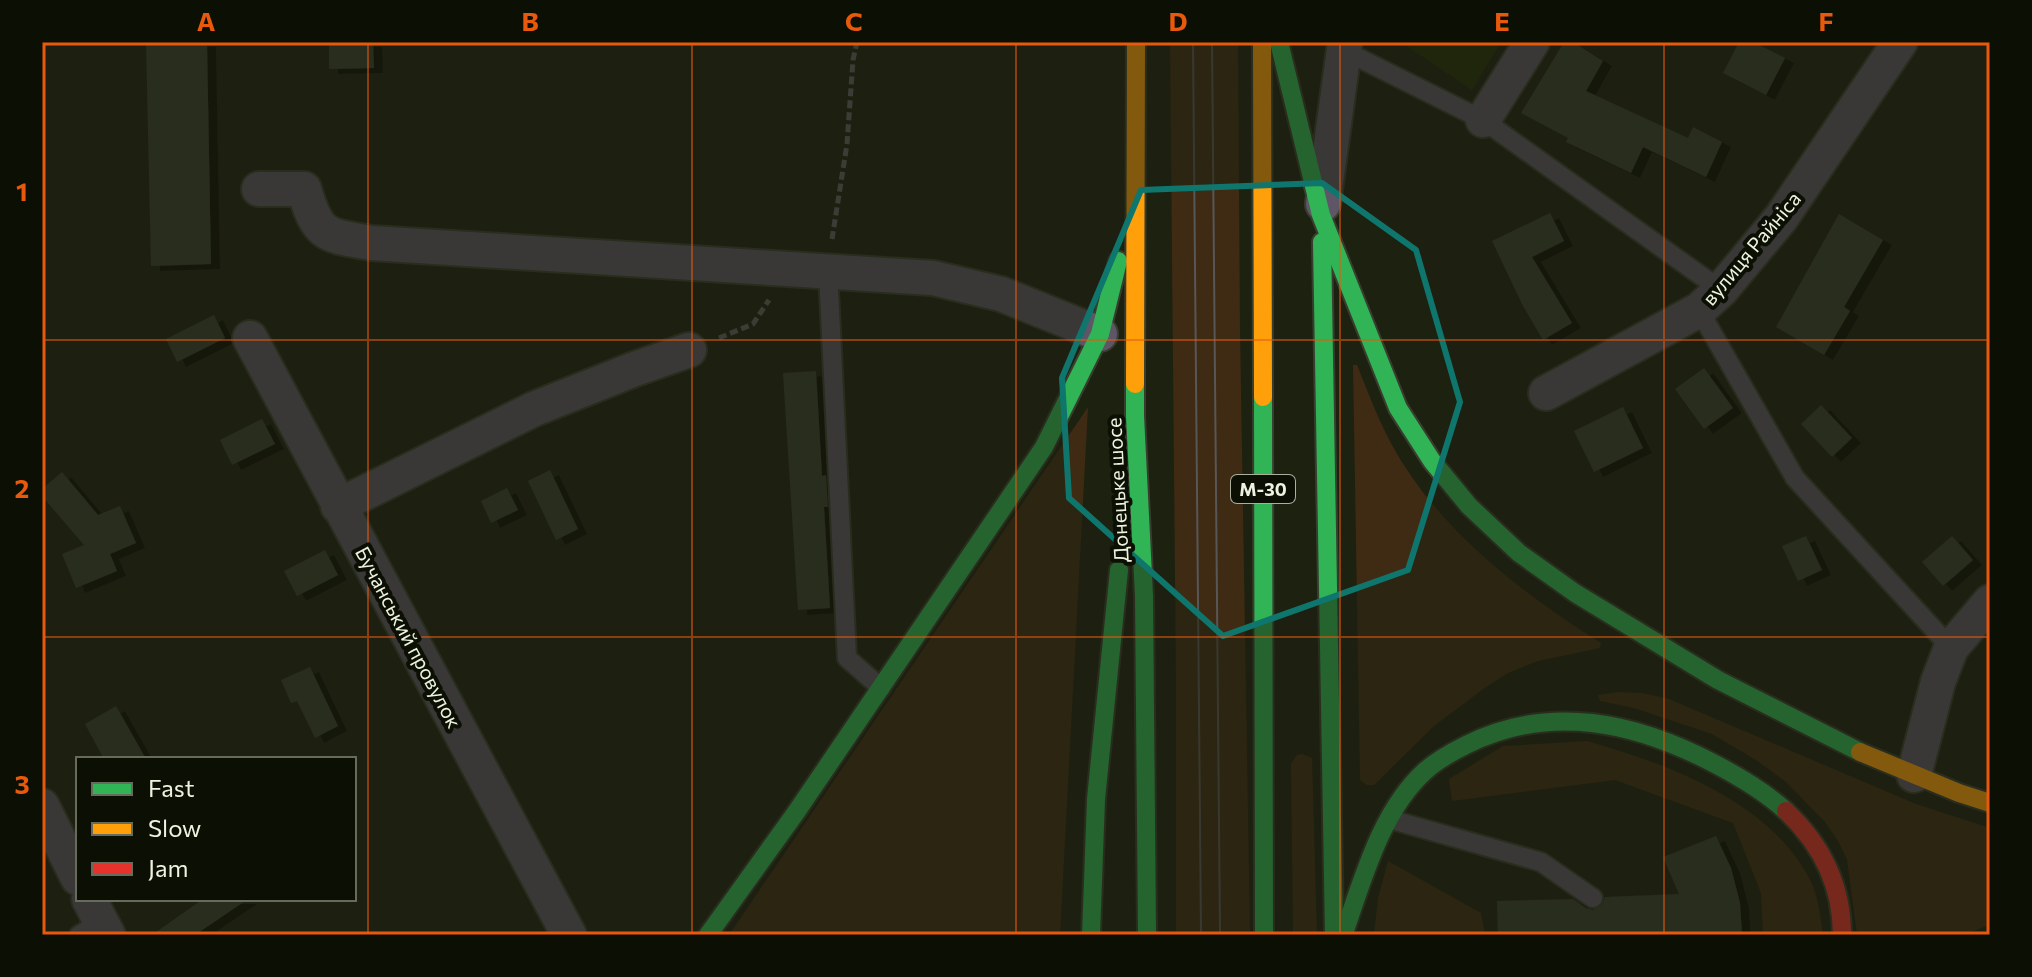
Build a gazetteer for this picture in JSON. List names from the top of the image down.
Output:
{
  "streets": {
    "highway": ["М-30", "Донецьке шосе"],
    "street": ["вулиця Райніса", "Бучанський провулок"]
  },
  "legend": ["Fast", "Slow", "Jam"],
  "grid": {
    "columns": [
      "A",
      "B",
      "C",
      "D",
      "E",
      "F"
    ],
    "rows": ["1", "2", "3"]
  }
}
